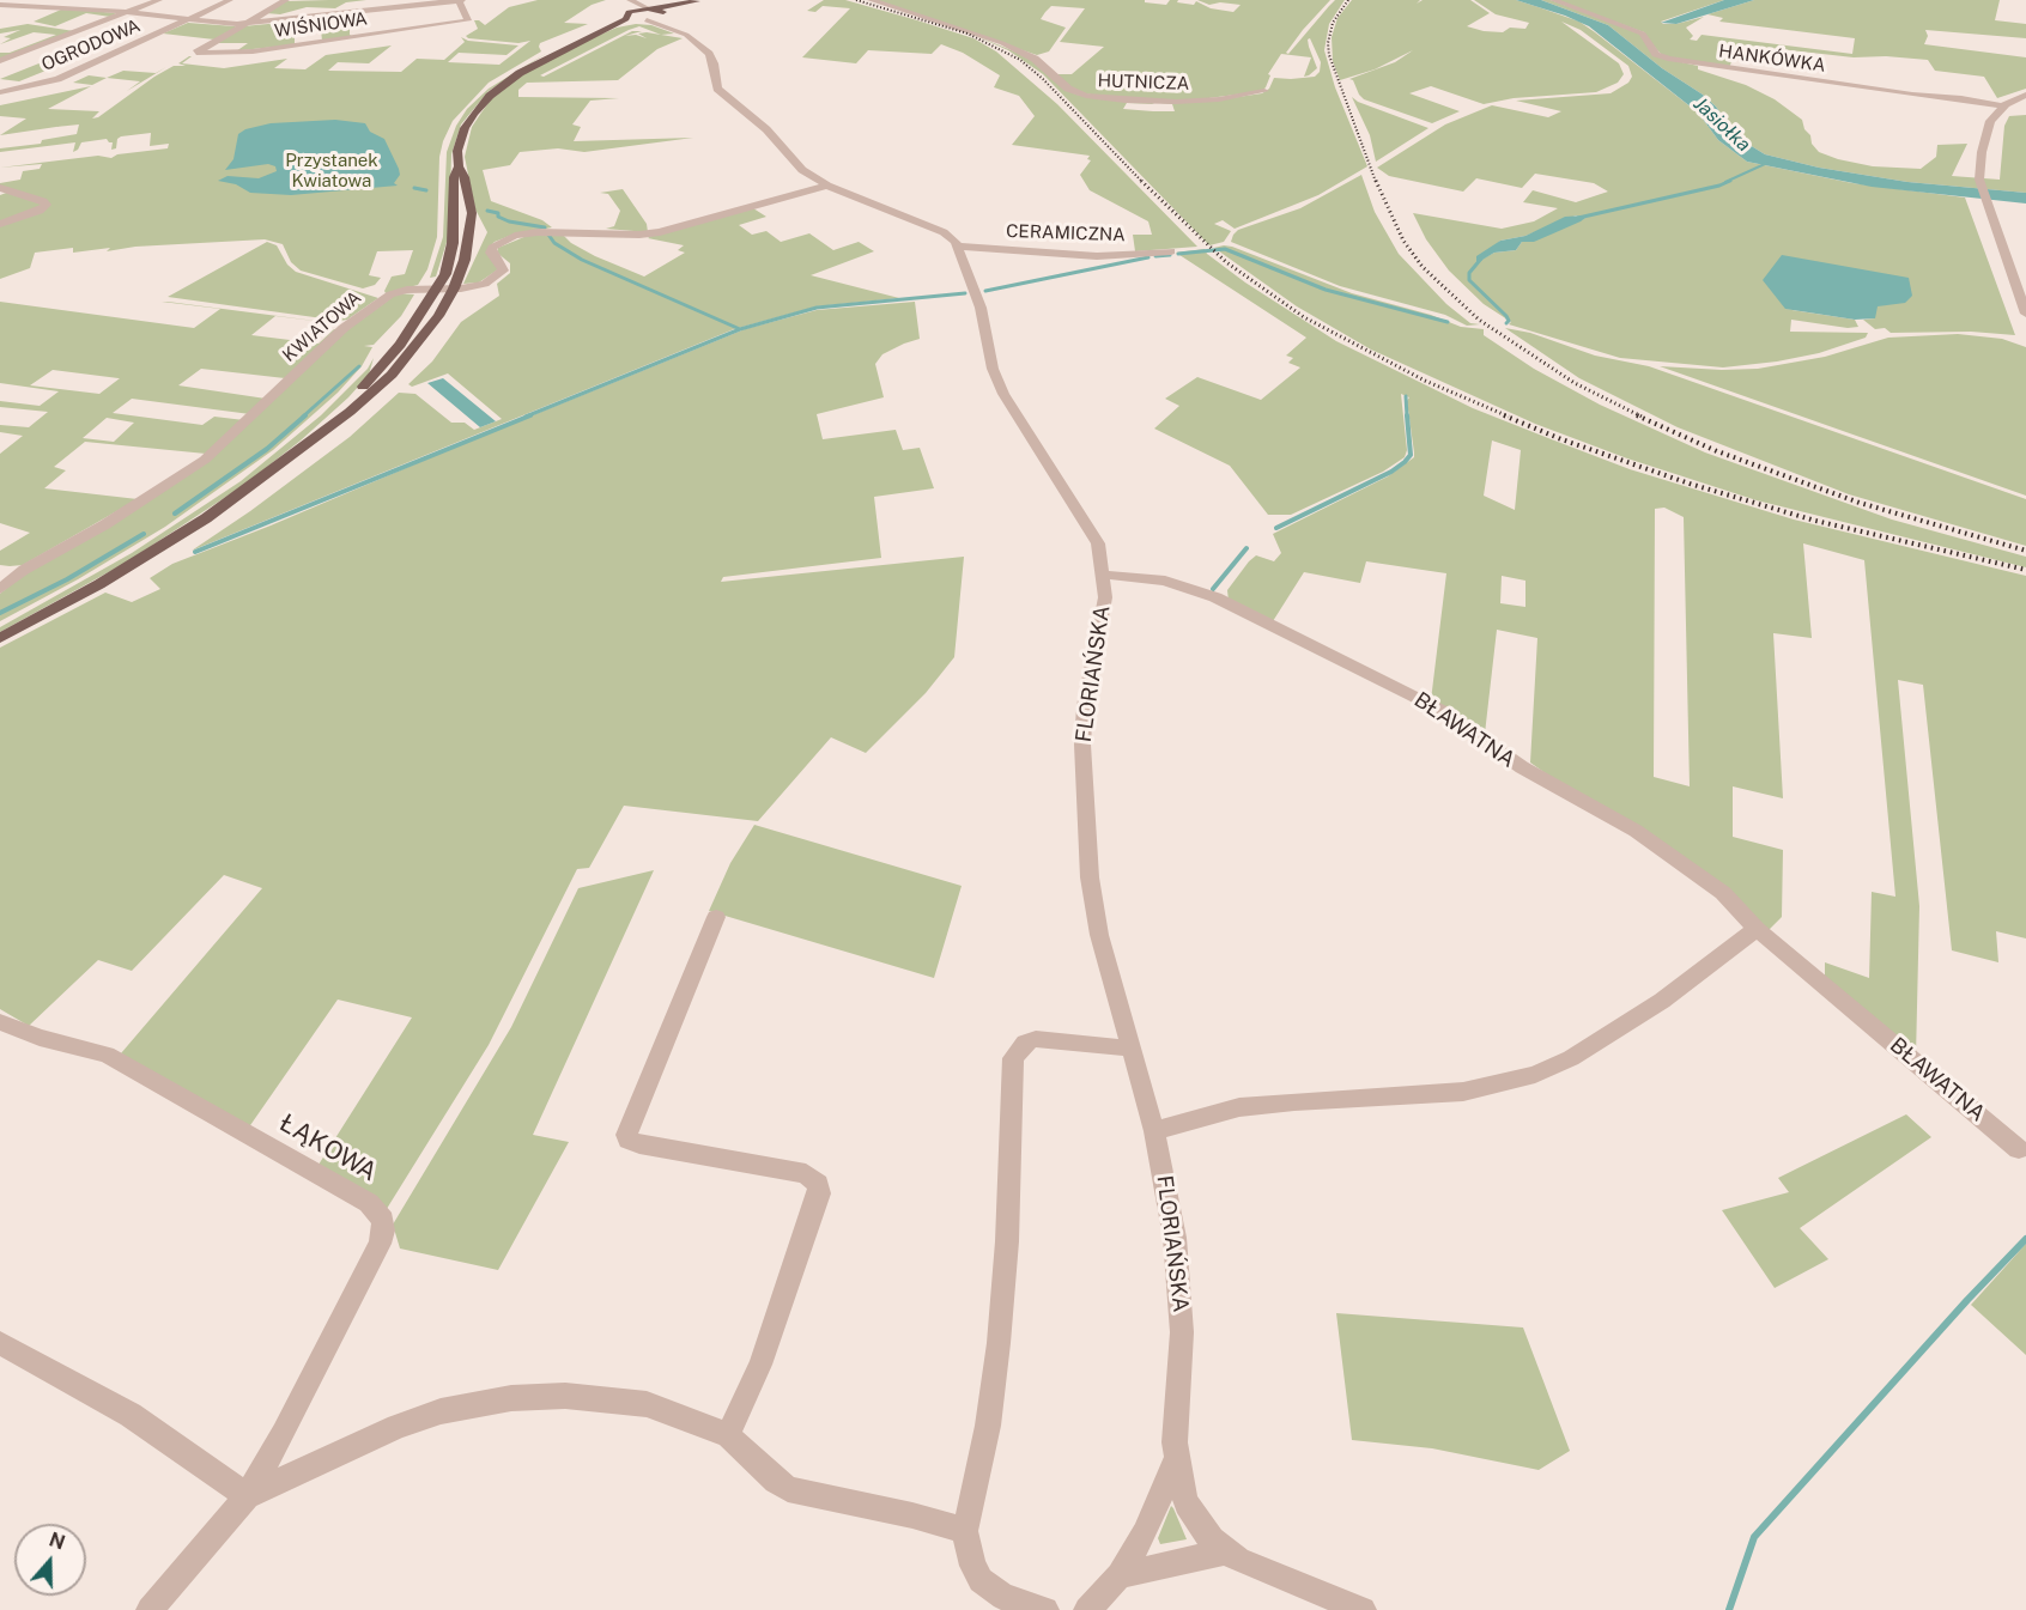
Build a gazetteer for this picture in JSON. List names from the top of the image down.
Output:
{
  "streets": {
    "street": [
      "WIŚNIOWA",
      "OGRODOWA",
      "HANKÓWKA",
      "HUTNICZA",
      "CERAMICZNA",
      "KWIATOWA",
      "FLORIAŃSKA",
      "BŁAWATNA",
      "ŁĄKOWA"
    ]
  },
  "crossings": [
    ["CERAMICZNA", "FLORIAŃSKA"],
    ["FLORIAŃSKA", "BŁAWATNA"]
  ],
  "water": ["Jasiołka"],
  "parks": ["Przystanek Kwiatowa"],
  "north": "top"
}
